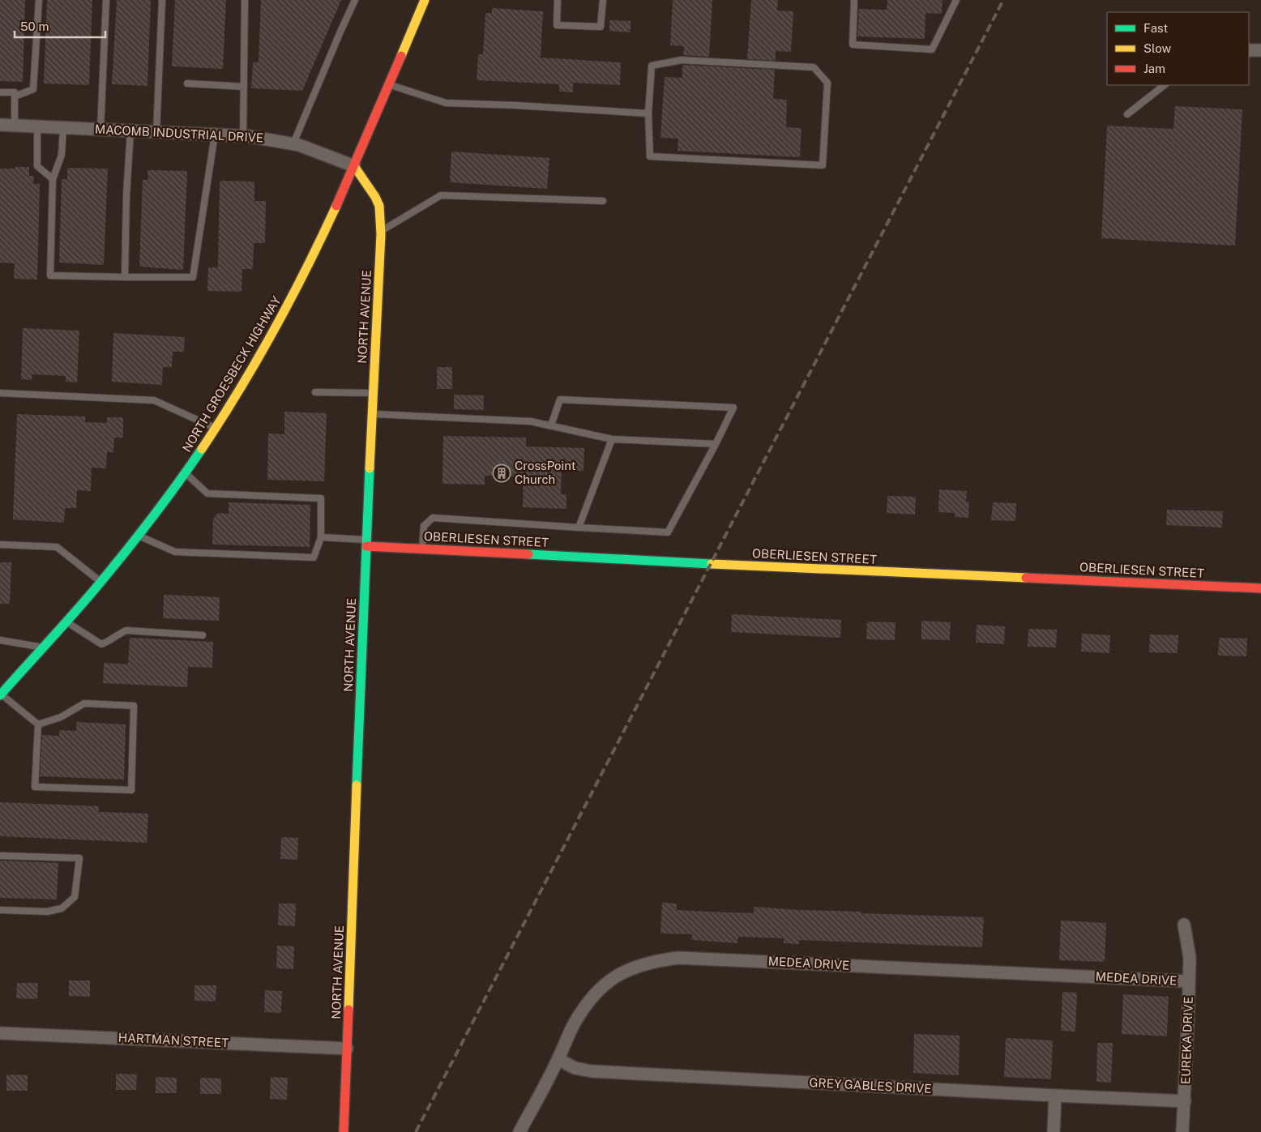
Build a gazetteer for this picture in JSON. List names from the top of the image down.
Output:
{
  "streets": {
    "main road": ["NORTH AVENUE", "NORTH GROESBECK HIGHWAY", "OBERLIESEN STREET"],
    "street": [
      "MACOMB INDUSTRIAL DRIVE",
      "MEDEA DRIVE",
      "HARTMAN STREET",
      "EUREKA DRIVE",
      "GREY GABLES DRIVE"
    ]
  },
  "crossings": [
    ["MACOMB INDUSTRIAL DRIVE", "NORTH AVENUE"],
    ["MACOMB INDUSTRIAL DRIVE", "NORTH GROESBECK HIGHWAY"],
    ["NORTH AVENUE", "NORTH GROESBECK HIGHWAY"],
    ["NORTH AVENUE", "OBERLIESEN STREET"],
    ["NORTH AVENUE", "HARTMAN STREET"],
    ["MEDEA DRIVE", "EUREKA DRIVE"],
    ["MEDEA DRIVE", "GREY GABLES DRIVE"],
    ["EUREKA DRIVE", "GREY GABLES DRIVE"]
  ],
  "places": {
    "building": ["CrossPoint Church"]
  },
  "legend": ["Fast", "Slow", "Jam"],
  "scale_bar": "50 m"
}
